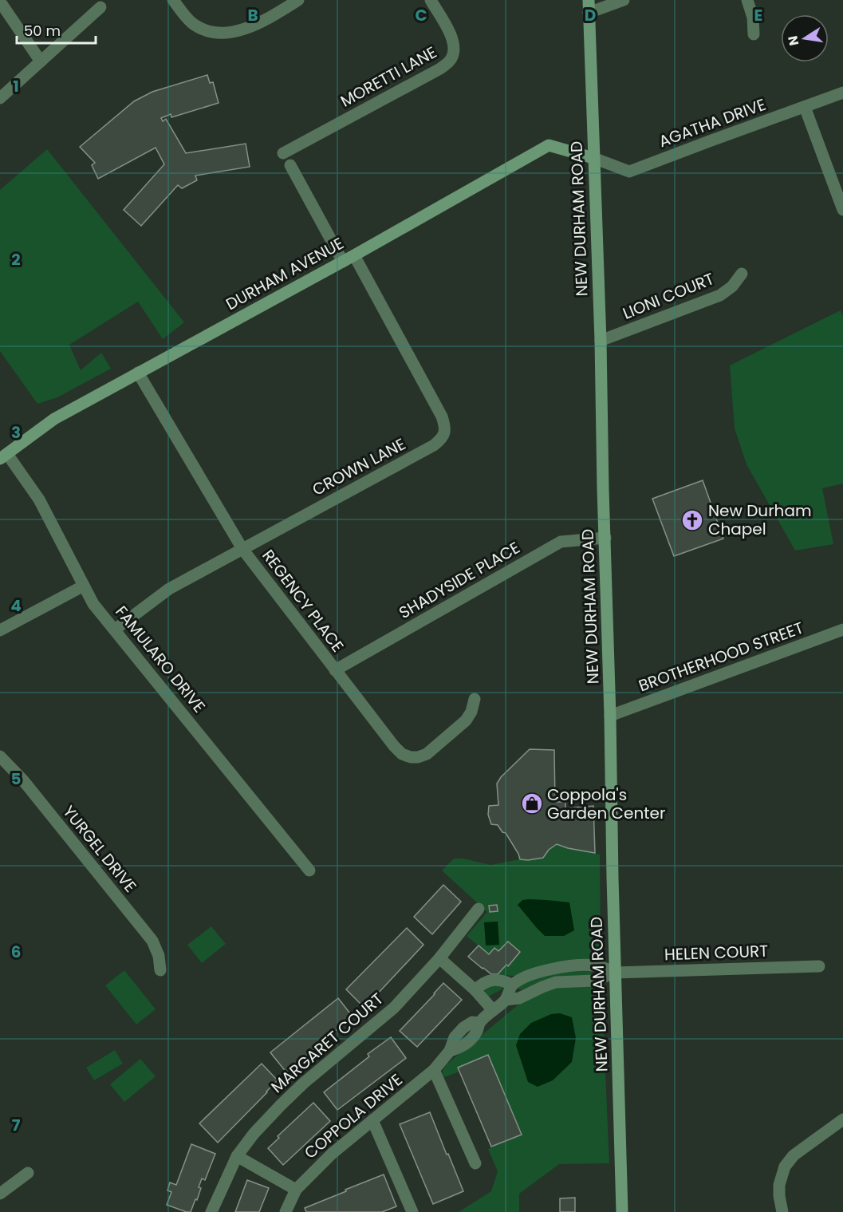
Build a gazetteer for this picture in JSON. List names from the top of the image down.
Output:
{
  "streets": {
    "main road": ["NEW DURHAM ROAD", "DURHAM AVENUE"],
    "street": [
      "MORETTI LANE",
      "AGATHA DRIVE",
      "LIONI COURT",
      "CROWN LANE",
      "SHADYSIDE PLACE",
      "REGENCY PLACE",
      "BROTHERHOOD STREET",
      "FAMULARO DRIVE",
      "YURGEL DRIVE",
      "HELEN COURT",
      "MARGARET COURT",
      "COPPOLA DRIVE"
    ]
  },
  "crossings": [
    ["AGATHA DRIVE", "NEW DURHAM ROAD"],
    ["AGATHA DRIVE", "DURHAM AVENUE"],
    ["NEW DURHAM ROAD", "DURHAM AVENUE"],
    ["NEW DURHAM ROAD", "LIONI COURT"],
    ["NEW DURHAM ROAD", "SHADYSIDE PLACE"],
    ["NEW DURHAM ROAD", "BROTHERHOOD STREET"],
    ["NEW DURHAM ROAD", "HELEN COURT"],
    ["NEW DURHAM ROAD", "COPPOLA DRIVE"],
    ["DURHAM AVENUE", "CROWN LANE"],
    ["DURHAM AVENUE", "REGENCY PLACE"],
    ["DURHAM AVENUE", "FAMULARO DRIVE"],
    ["CROWN LANE", "REGENCY PLACE"],
    ["CROWN LANE", "FAMULARO DRIVE"],
    ["SHADYSIDE PLACE", "REGENCY PLACE"],
    ["HELEN COURT", "COPPOLA DRIVE"]
  ],
  "places": {
    "church": ["New Durham Chapel"],
    "shop": ["Coppola's Garden Center"]
  },
  "scale_bar": "50 m",
  "north": "left",
  "grid": {
    "columns": [
      "B",
      "C",
      "D",
      "E"
    ],
    "rows": [
      "1",
      "2",
      "3",
      "4",
      "5",
      "6",
      "7"
    ]
  }
}
